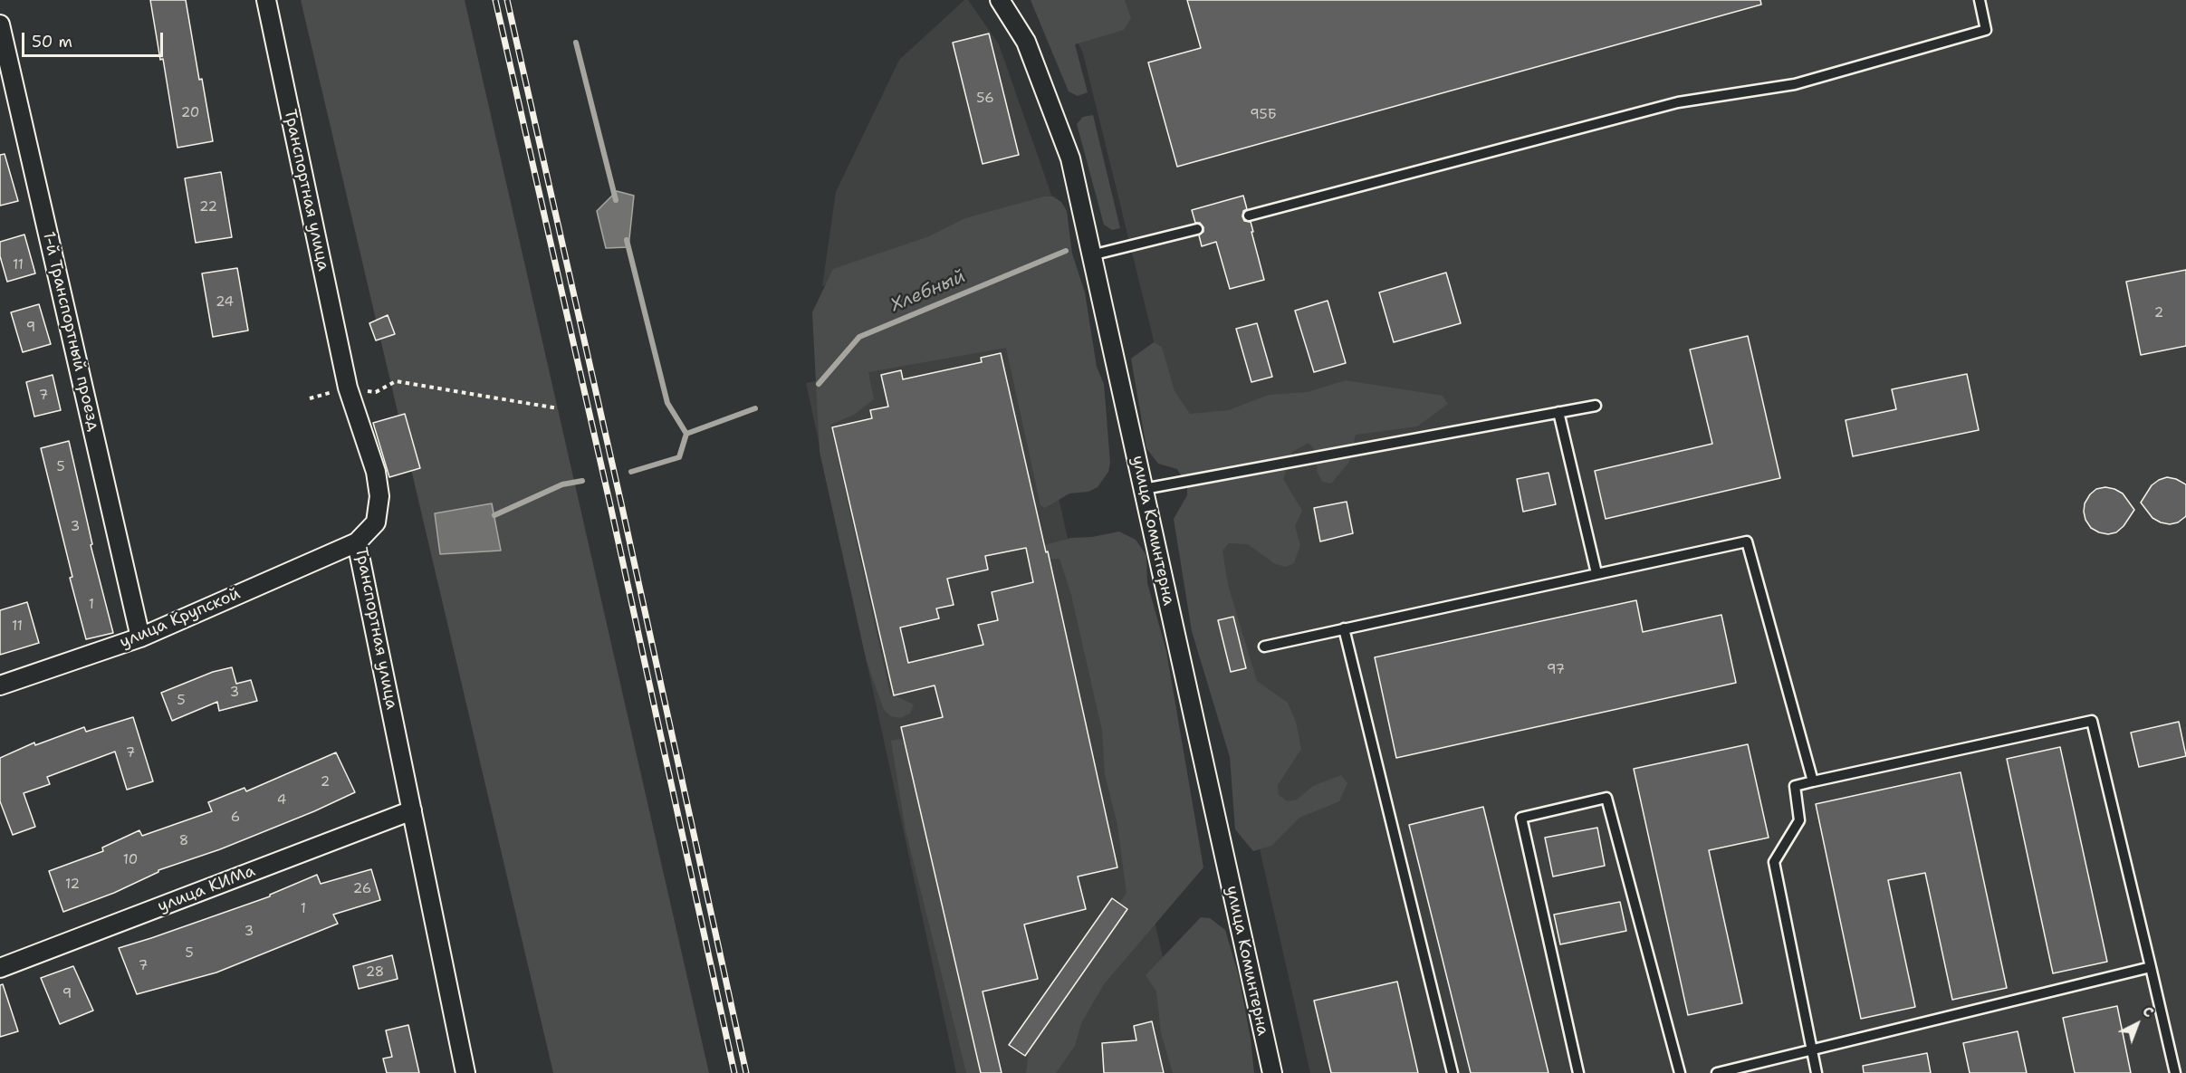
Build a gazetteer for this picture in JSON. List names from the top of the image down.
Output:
{
  "streets": {
    "street": [
      "Транспортная улица",
      "1-й Транспортный проезд",
      "улица Коминтерна",
      "улица Крупской",
      "улица КИМа"
    ]
  },
  "crossings": [
    ["Транспортная улица", "улица Крупской"],
    ["Транспортная улица", "улица КИМа"],
    ["1-й Транспортный проезд", "улица Крупской"]
  ],
  "water": ["Хлебный"],
  "house_numbers": [
    "56",
    "20",
    "95Б",
    "22",
    "11",
    "24",
    "2",
    "9",
    "7",
    "5",
    "3",
    "1",
    "11",
    "97",
    "3",
    "5",
    "7",
    "2",
    "4",
    "6",
    "8",
    "10",
    "12",
    "26",
    "1",
    "3",
    "5",
    "7",
    "28",
    "9"
  ],
  "scale_bar": "50 m",
  "north": "top right"
}
